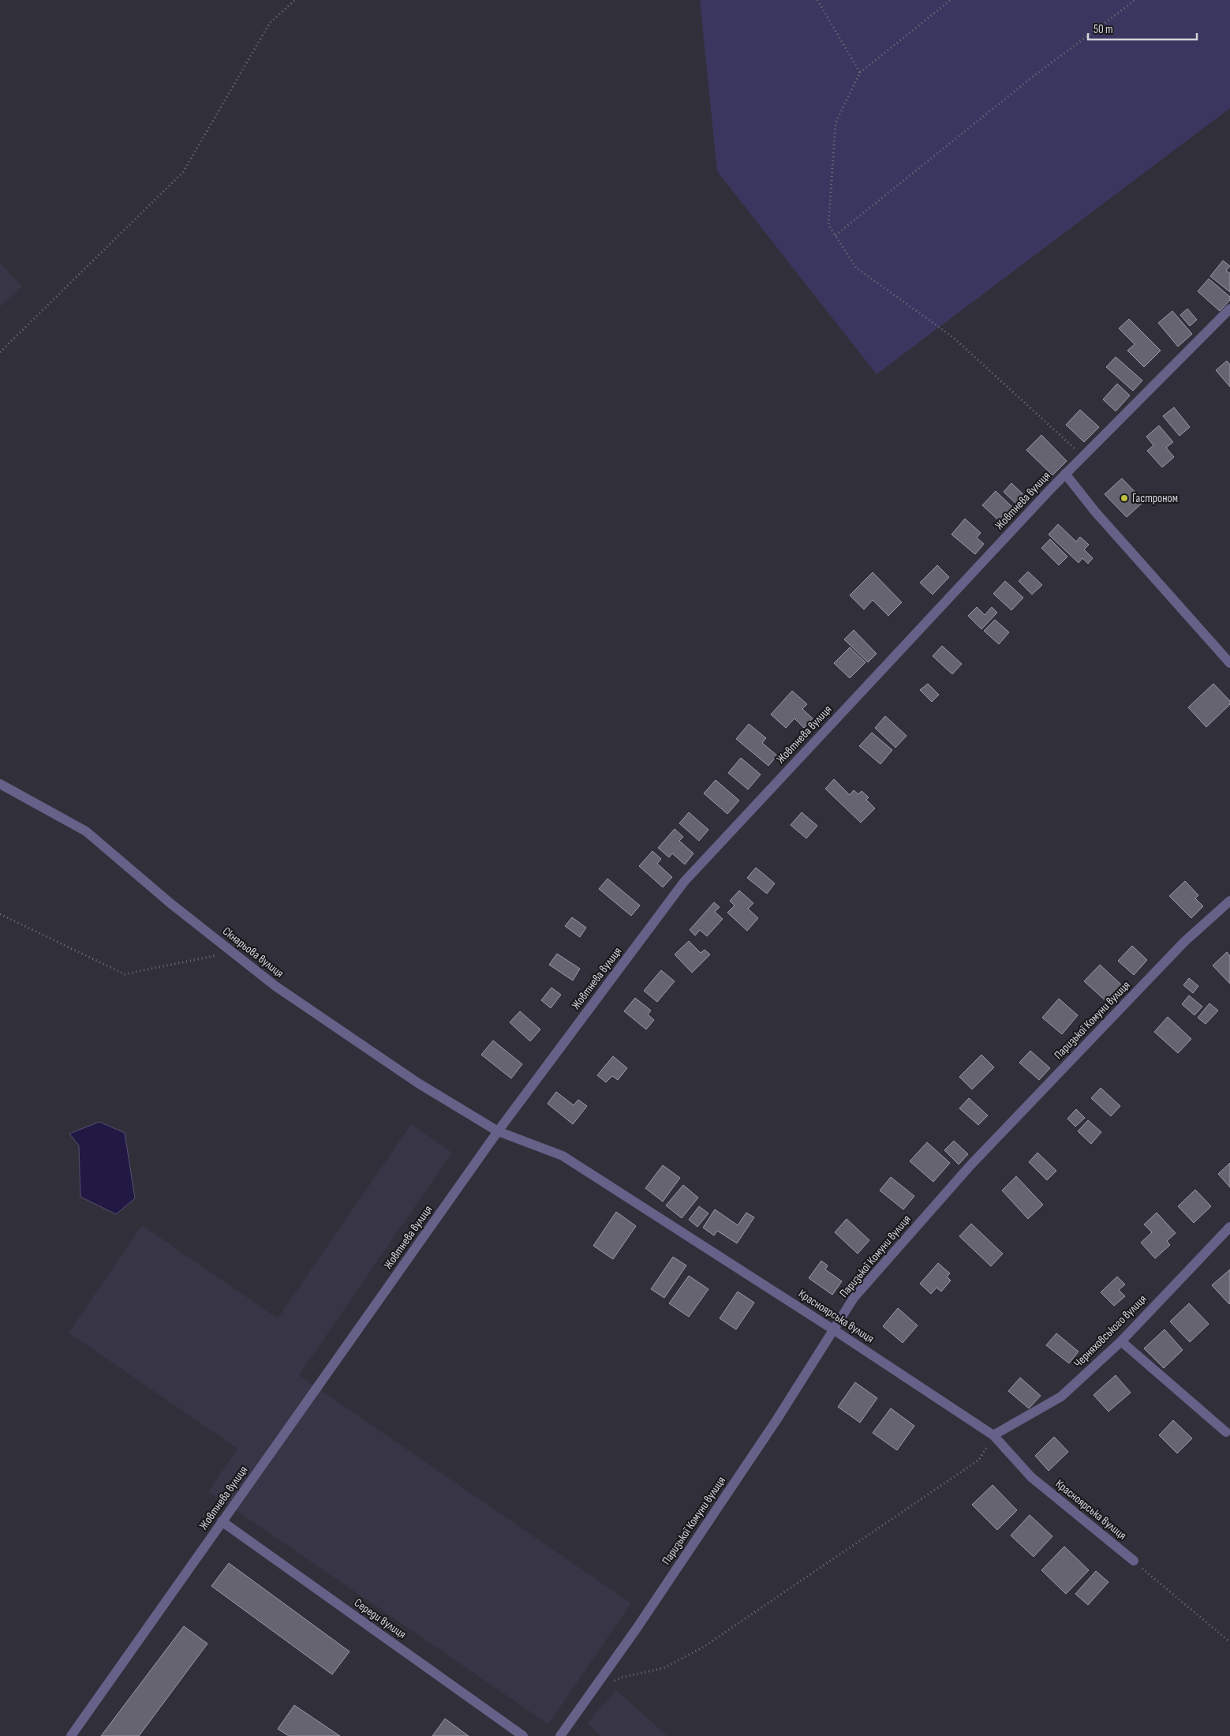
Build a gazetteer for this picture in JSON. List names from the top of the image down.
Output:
{
  "streets": {
    "street": [
      "Жовтнева вулиця",
      "Скнарьова вулиця",
      "Паризької Комуни вулиця",
      "Красноярська вулиця",
      "Черняховського вулиця",
      "Середи вулиця"
    ]
  },
  "crossings": [
    ["Жовтнева вулиця", "Скнарьова вулиця"],
    ["Жовтнева вулиця", "Красноярська вулиця"],
    ["Жовтнева вулиця", "Середи вулиця"],
    ["Скнарьова вулиця", "Красноярська вулиця"],
    ["Паризької Комуни вулиця", "Красноярська вулиця"],
    ["Красноярська вулиця", "Черняховського вулиця"]
  ],
  "places": ["Гастроном"],
  "scale_bar": "50 m"
}
